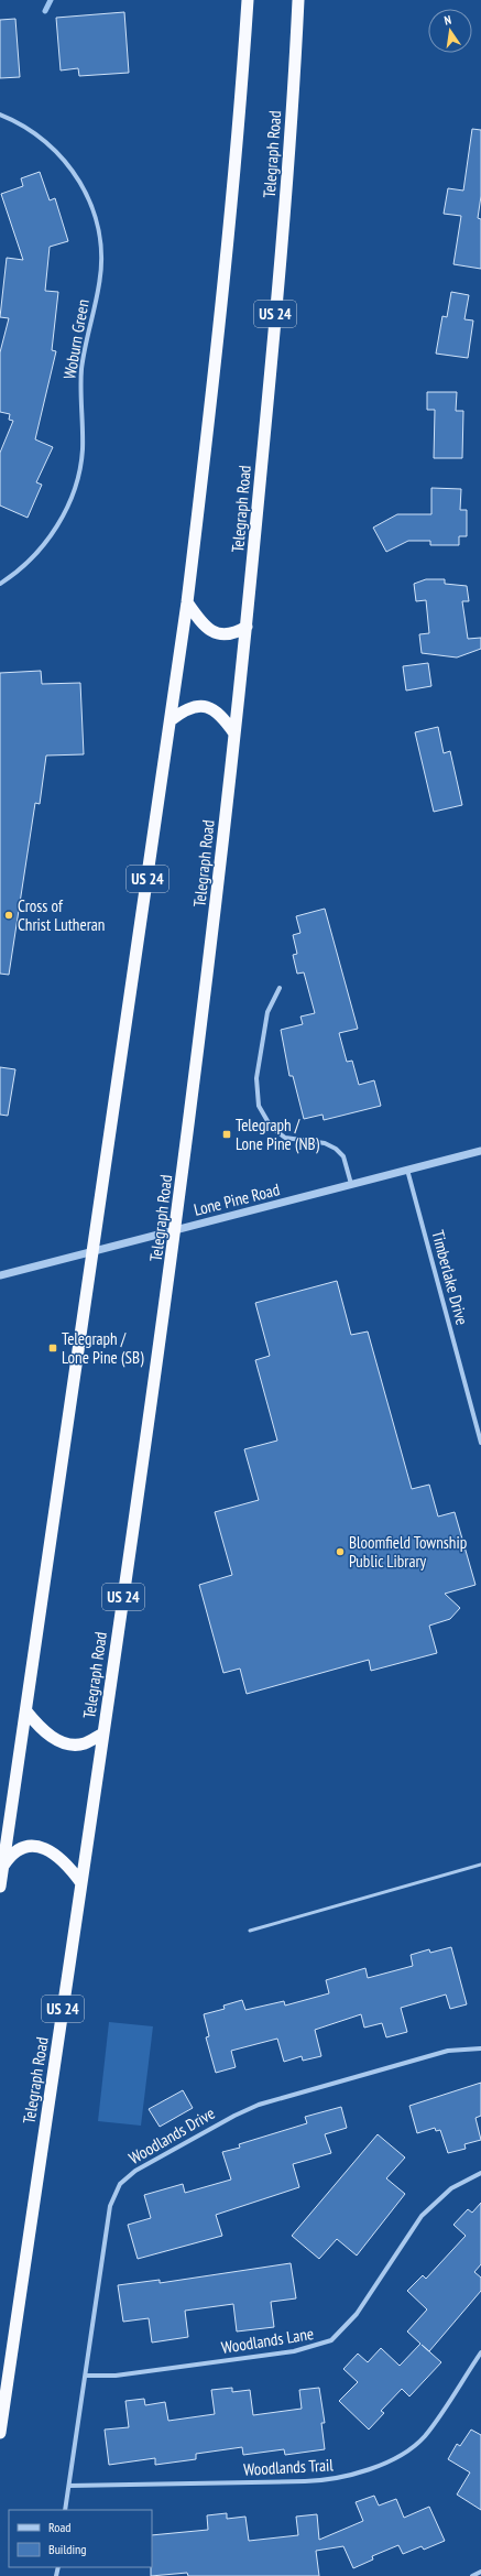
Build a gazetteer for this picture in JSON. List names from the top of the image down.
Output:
{
  "streets": {
    "highway": ["Telegraph Road", "US 24"],
    "street": [
      "Woburn Green",
      "Lone Pine Road",
      "Timberlake Drive",
      "Woodlands Drive",
      "Woodlands Lane",
      "Woodlands Trail"
    ]
  },
  "crossings": [
    ["Telegraph Road", "Lone Pine Road"],
    ["US 24", "Lone Pine Road"],
    ["Lone Pine Road", "Timberlake Drive"],
    ["Woodlands Drive", "Woodlands Lane"],
    ["Woodlands Drive", "Woodlands Trail"]
  ],
  "places": {
    "other": ["Cross of Christ Lutheran", "Bloomfield Township Public Library"],
    "transit": ["Telegraph / Lone Pine (NB)", "Telegraph / Lone Pine (SB)"]
  },
  "legend": ["Road", "Building"],
  "north": "top"
}
